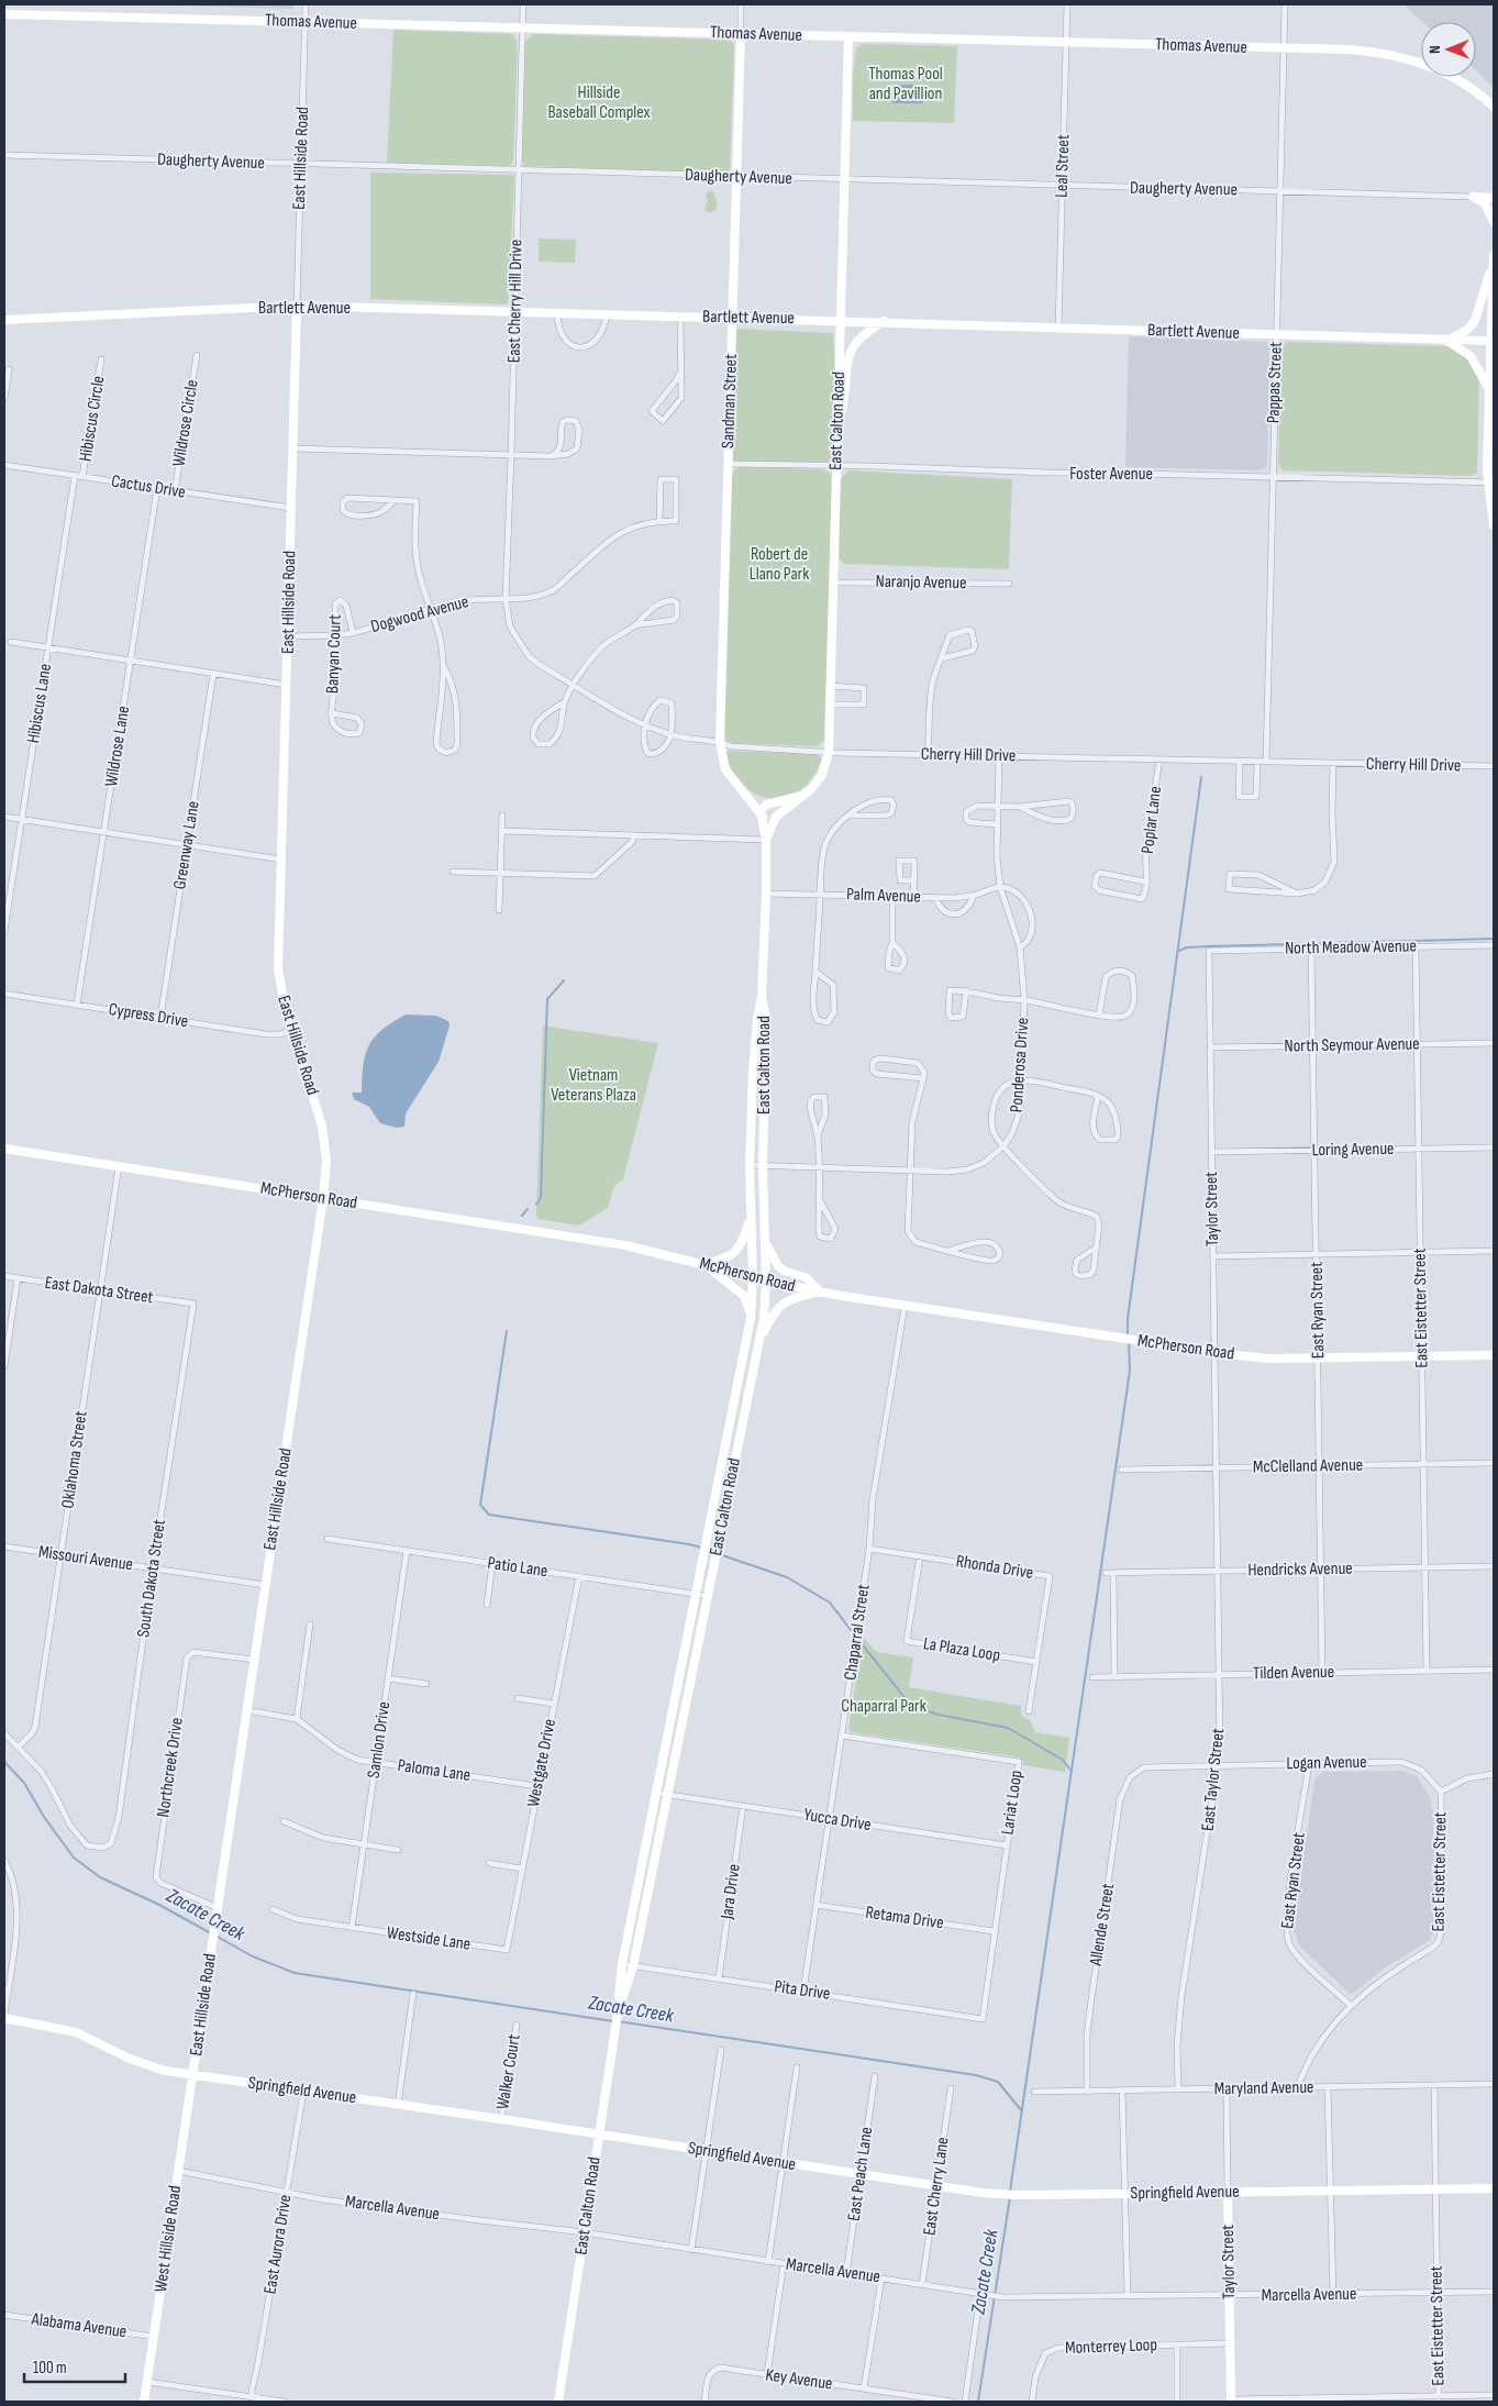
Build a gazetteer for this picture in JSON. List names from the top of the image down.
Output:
{
  "streets": {
    "main road": [
      "Thomas Avenue",
      "East Hillside Road",
      "Bartlett Avenue",
      "Sandman Street",
      "East Calton Road",
      "McPherson Road",
      "Taylor Street",
      "Springfield Avenue",
      "West Hillside Road"
    ],
    "street": [
      "Daugherty Avenue",
      "Leal Street",
      "East Cherry Hill Drive",
      "Pappas Street",
      "Hibiscus Circle",
      "Wildrose Circle",
      "Foster Avenue",
      "Cactus Drive",
      "Naranjo Avenue",
      "Dogwood Avenue",
      "Banyan Court",
      "Hibiscus Lane",
      "Wildrose Lane",
      "Cherry Hill Drive",
      "Poplar Lane",
      "Greenway Lane",
      "Palm Avenue",
      "North Meadow Avenue",
      "Cypress Drive",
      "North Seymour Avenue",
      "Ponderosa Drive",
      "Loring Avenue",
      "East Dakota Street",
      "East Eistetter Street",
      "East Ryan Street",
      "Oklahoma Street",
      "McClelland Avenue",
      "Missouri Avenue",
      "Patio Lane",
      "Rhonda Drive",
      "Hendricks Avenue",
      "South Dakota Street",
      "Chaparral Street",
      "La Plaza Loop",
      "Tilden Avenue",
      "Samlon Drive",
      "Westgate Drive",
      "Logan Avenue",
      "Northcreek Drive",
      "Paloma Lane",
      "East Taylor Street",
      "Lariat Loop",
      "Yucca Drive",
      "Jara Drive",
      "Retama Drive",
      "Allende Street",
      "Westside Lane",
      "Pita Drive",
      "Walker Court",
      "Maryland Avenue",
      "East Peach Lane",
      "East Cherry Lane",
      "Marcella Avenue",
      "East Aurora Drive",
      "Alabama Avenue",
      "Monterrey Loop",
      "Key Avenue"
    ]
  },
  "crossings": [
    ["Thomas Avenue", "East Hillside Road"],
    ["Thomas Avenue", "Leal Street"],
    ["Thomas Avenue", "East Cherry Hill Drive"],
    ["Thomas Avenue", "Pappas Street"],
    ["Thomas Avenue", "Sandman Street"],
    ["Thomas Avenue", "East Calton Road"],
    ["East Hillside Road", "Daugherty Avenue"],
    ["East Hillside Road", "Bartlett Avenue"],
    ["East Hillside Road", "Cactus Drive"],
    ["East Hillside Road", "Dogwood Avenue"],
    ["East Hillside Road", "Cypress Drive"],
    ["East Hillside Road", "McPherson Road"],
    ["East Hillside Road", "Missouri Avenue"],
    ["East Hillside Road", "Northcreek Drive"],
    ["East Hillside Road", "Paloma Lane"],
    ["East Hillside Road", "Springfield Avenue"],
    ["East Hillside Road", "West Hillside Road"],
    ["Daugherty Avenue", "Leal Street"],
    ["Daugherty Avenue", "East Cherry Hill Drive"],
    ["Daugherty Avenue", "Pappas Street"],
    ["Daugherty Avenue", "Sandman Street"],
    ["Daugherty Avenue", "East Calton Road"],
    ["Leal Street", "Bartlett Avenue"],
    ["East Cherry Hill Drive", "Bartlett Avenue"],
    ["East Cherry Hill Drive", "Dogwood Avenue"],
    ["East Cherry Hill Drive", "Cherry Hill Drive"],
    ["Bartlett Avenue", "Pappas Street"],
    ["Bartlett Avenue", "Sandman Street"],
    ["Bartlett Avenue", "East Calton Road"],
    ["Pappas Street", "Foster Avenue"],
    ["Pappas Street", "Cherry Hill Drive"],
    ["Sandman Street", "East Calton Road"],
    ["Sandman Street", "Foster Avenue"],
    ["Sandman Street", "Cherry Hill Drive"],
    ["Hibiscus Circle", "Cactus Drive"],
    ["East Calton Road", "Foster Avenue"],
    ["East Calton Road", "Naranjo Avenue"],
    ["East Calton Road", "Cherry Hill Drive"],
    ["East Calton Road", "Palm Avenue"],
    ["East Calton Road", "Ponderosa Drive"],
    ["East Calton Road", "McPherson Road"],
    ["East Calton Road", "Patio Lane"],
    ["East Calton Road", "Yucca Drive"],
    ["East Calton Road", "Pita Drive"],
    ["East Calton Road", "Springfield Avenue"],
    ["East Calton Road", "Marcella Avenue"],
    ["Wildrose Circle", "Cactus Drive"],
    ["Cactus Drive", "Hibiscus Lane"],
    ["Cactus Drive", "Wildrose Lane"],
    ["Dogwood Avenue", "Banyan Court"],
    ["Dogwood Avenue", "Cherry Hill Drive"],
    ["Wildrose Lane", "Cypress Drive"],
    ["Cherry Hill Drive", "Poplar Lane"],
    ["Cherry Hill Drive", "Ponderosa Drive"],
    ["Greenway Lane", "Cypress Drive"],
    ["Palm Avenue", "Ponderosa Drive"],
    ["North Meadow Avenue", "Taylor Street"],
    ["North Meadow Avenue", "East Eistetter Street"],
    ["North Meadow Avenue", "East Ryan Street"],
    ["North Seymour Avenue", "Taylor Street"],
    ["North Seymour Avenue", "East Eistetter Street"],
    ["North Seymour Avenue", "East Ryan Street"],
    ["Loring Avenue", "Taylor Street"],
    ["Loring Avenue", "East Eistetter Street"],
    ["Loring Avenue", "East Ryan Street"],
    ["McPherson Road", "Taylor Street"],
    ["McPherson Road", "East Eistetter Street"],
    ["McPherson Road", "East Ryan Street"],
    ["McPherson Road", "Oklahoma Street"],
    ["McPherson Road", "Chaparral Street"],
    ["Taylor Street", "McClelland Avenue"],
    ["Taylor Street", "East Taylor Street"],
    ["Taylor Street", "Maryland Avenue"],
    ["Taylor Street", "Springfield Avenue"],
    ["Taylor Street", "Marcella Avenue"],
    ["Taylor Street", "Monterrey Loop"],
    ["East Dakota Street", "Oklahoma Street"],
    ["East Dakota Street", "South Dakota Street"],
    ["East Eistetter Street", "East Ryan Street"],
    ["East Eistetter Street", "McClelland Avenue"],
    ["East Eistetter Street", "Hendricks Avenue"],
    ["East Eistetter Street", "Tilden Avenue"],
    ["East Eistetter Street", "Logan Avenue"],
    ["East Eistetter Street", "Maryland Avenue"],
    ["East Eistetter Street", "Springfield Avenue"],
    ["East Eistetter Street", "Marcella Avenue"],
    ["East Ryan Street", "McClelland Avenue"],
    ["East Ryan Street", "Hendricks Avenue"],
    ["East Ryan Street", "Tilden Avenue"],
    ["East Ryan Street", "Logan Avenue"],
    ["Oklahoma Street", "Missouri Avenue"],
    ["Oklahoma Street", "South Dakota Street"],
    ["McClelland Avenue", "East Taylor Street"],
    ["Missouri Avenue", "South Dakota Street"],
    ["Patio Lane", "Samlon Drive"],
    ["Patio Lane", "Westgate Drive"],
    ["Rhonda Drive", "Chaparral Street"],
    ["Rhonda Drive", "La Plaza Loop"],
    ["Hendricks Avenue", "East Taylor Street"],
    ["Chaparral Street", "Lariat Loop"],
    ["Chaparral Street", "Yucca Drive"],
    ["Chaparral Street", "Retama Drive"],
    ["Chaparral Street", "Pita Drive"],
    ["Tilden Avenue", "East Taylor Street"],
    ["Samlon Drive", "Paloma Lane"],
    ["Samlon Drive", "Westside Lane"],
    ["Westgate Drive", "Paloma Lane"],
    ["Westgate Drive", "Westside Lane"],
    ["Logan Avenue", "East Taylor Street"],
    ["Logan Avenue", "Allende Street"],
    ["East Taylor Street", "Maryland Avenue"],
    ["Lariat Loop", "Yucca Drive"],
    ["Lariat Loop", "Retama Drive"],
    ["Lariat Loop", "Pita Drive"],
    ["Yucca Drive", "Jara Drive"],
    ["Jara Drive", "Pita Drive"],
    ["Allende Street", "Maryland Avenue"],
    ["Walker Court", "Springfield Avenue"],
    ["Springfield Avenue", "East Peach Lane"],
    ["Springfield Avenue", "East Cherry Lane"],
    ["Springfield Avenue", "West Hillside Road"],
    ["Springfield Avenue", "East Aurora Drive"],
    ["East Peach Lane", "Marcella Avenue"],
    ["East Cherry Lane", "Marcella Avenue"],
    ["Marcella Avenue", "West Hillside Road"],
    ["Marcella Avenue", "East Aurora Drive"],
    ["West Hillside Road", "Alabama Avenue"]
  ],
  "water": ["Zacate Creek"],
  "parks": [
    "Thomas Pool and Pavillion",
    "Hillside Baseball Complex",
    "Robert de Llano Park",
    "Vietnam Veterans Plaza",
    "Chaparral Park"
  ],
  "scale_bar": "100 m",
  "north": "left"
}
